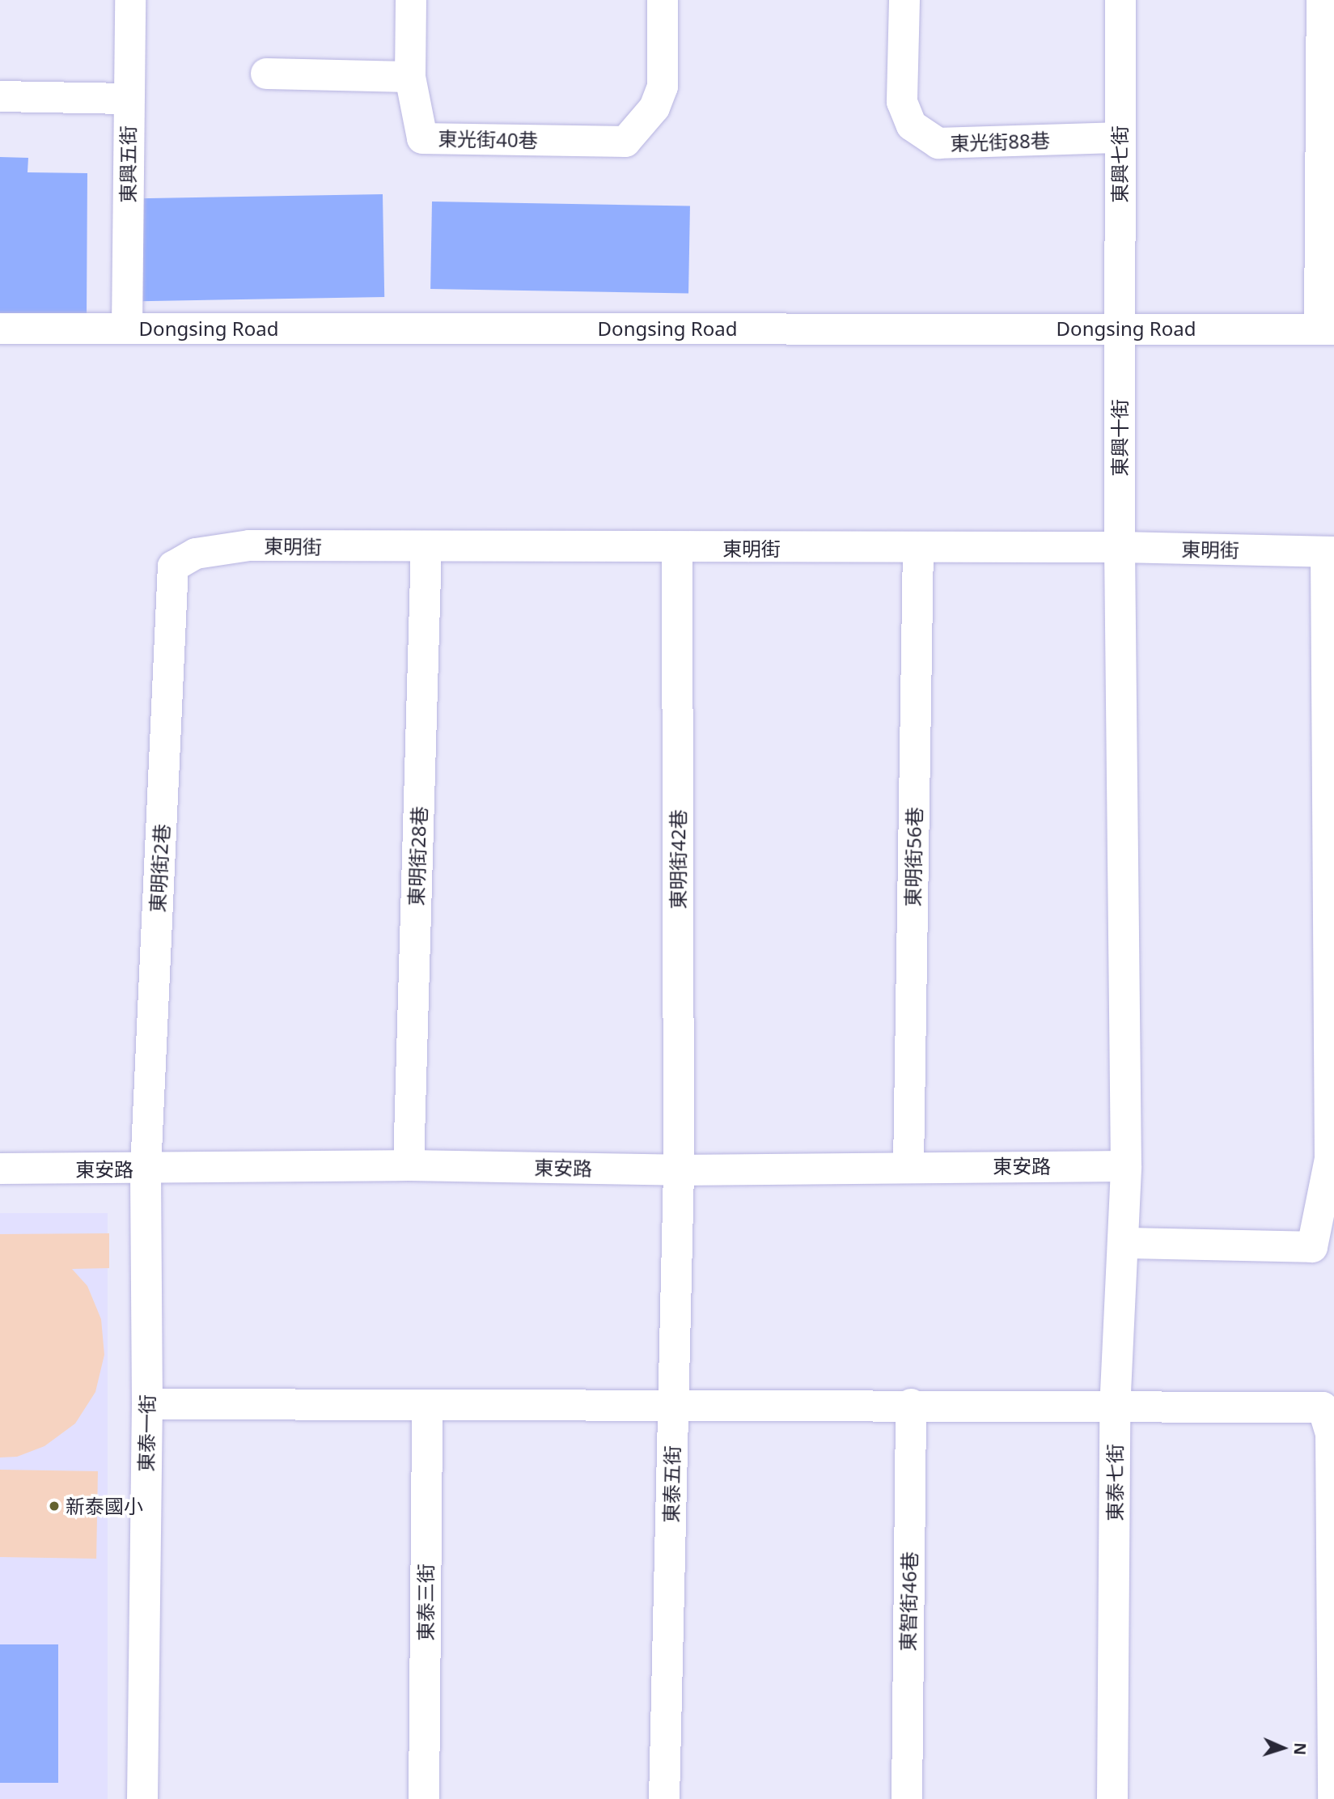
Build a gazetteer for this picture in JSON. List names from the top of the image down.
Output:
{
  "streets": {
    "street": [
      "東光街40巷",
      "東光街88巷",
      "東興五街",
      "東興七街",
      "Dongsing Road",
      "東興十街",
      "東明街",
      "東明街28巷",
      "東明街56巷",
      "東明街42巷",
      "東明街2巷",
      "東安路",
      "東泰一街",
      "東泰七街",
      "東泰五街",
      "東智街46巷",
      "東泰三街"
    ]
  },
  "crossings": [
    ["東光街88巷", "東興七街"],
    ["東興五街", "Dongsing Road"],
    ["東興七街", "Dongsing Road"],
    ["東興七街", "東興十街"],
    ["Dongsing Road", "東興十街"],
    ["東興十街", "東明街"],
    ["東興十街", "東安路"],
    ["東興十街", "東泰七街"],
    ["東明街", "東明街28巷"],
    ["東明街", "東明街56巷"],
    ["東明街", "東明街42巷"],
    ["東明街", "東明街2巷"],
    ["東明街28巷", "東安路"],
    ["東明街56巷", "東安路"],
    ["東明街42巷", "東安路"],
    ["東明街42巷", "東泰五街"],
    ["東明街2巷", "東安路"],
    ["東明街2巷", "東泰一街"],
    ["東安路", "東泰一街"],
    ["東安路", "東泰七街"],
    ["東安路", "東泰五街"]
  ],
  "places": ["新泰國小"],
  "north": "right"
}
